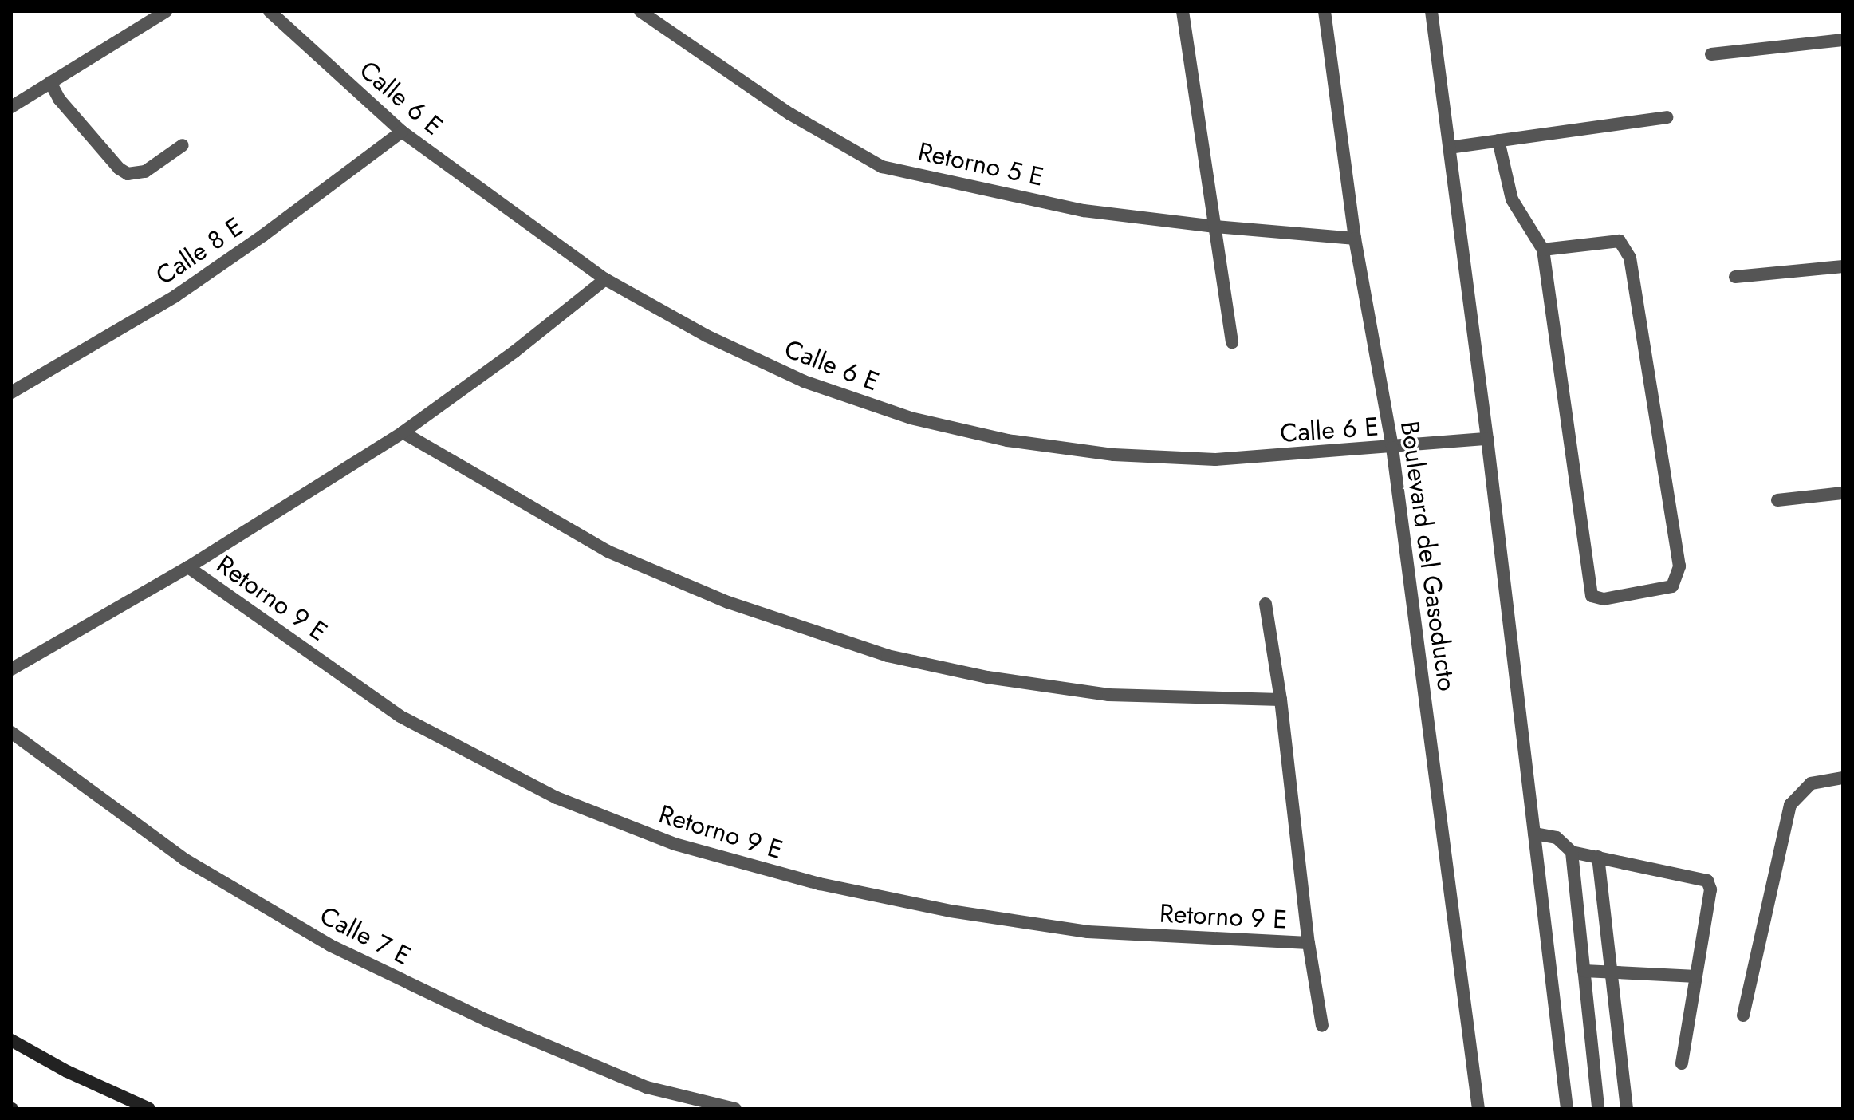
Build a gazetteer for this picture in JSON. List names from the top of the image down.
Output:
{
  "streets": {
    "street": [
      "Calle 6 E",
      "Retorno 5 E",
      "Calle 8 E",
      "Boulevard del Gasoducto",
      "Retorno 9 E",
      "Calle 7 E"
    ]
  },
  "crossings": [
    ["Calle 6 E", "Calle 8 E"],
    ["Calle 6 E", "Boulevard del Gasoducto"],
    ["Calle 6 E", "Retorno 9 E"],
    ["Retorno 5 E", "Boulevard del Gasoducto"]
  ]
}
